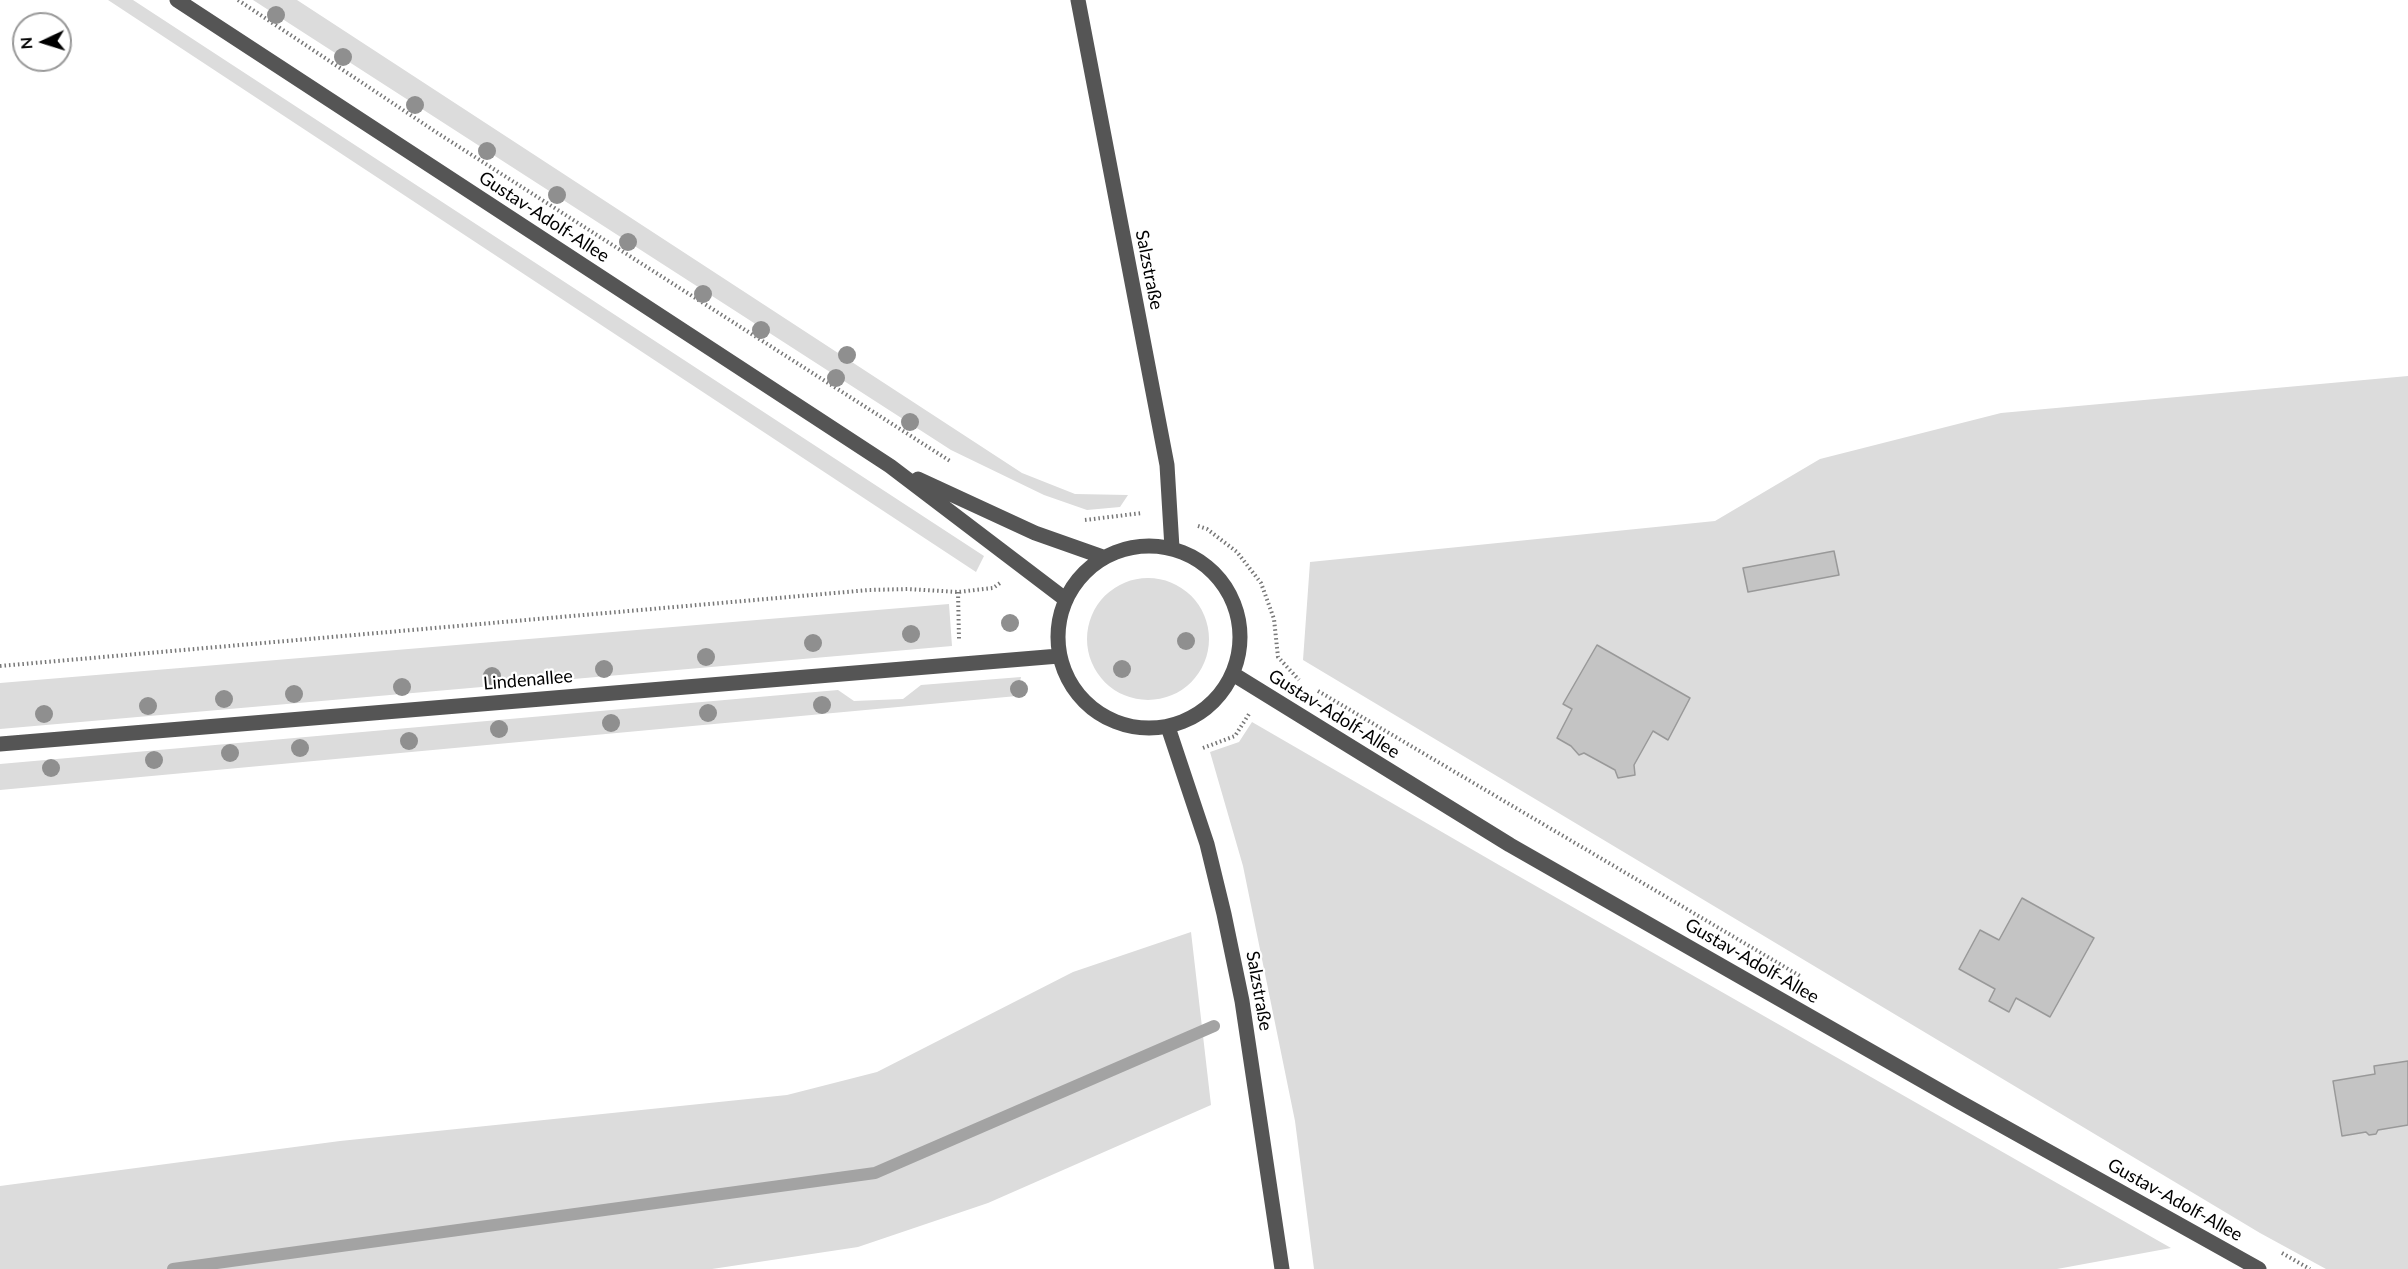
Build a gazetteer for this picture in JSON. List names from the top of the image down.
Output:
{
  "streets": {
    "street": ["Gustav-Adolf-Allee", "Salzstraße", "Lindenallee"]
  },
  "crossings": [
    ["Gustav-Adolf-Allee", "Salzstraße"],
    ["Gustav-Adolf-Allee", "Lindenallee"],
    ["Salzstraße", "Lindenallee"]
  ],
  "north": "left"
}
